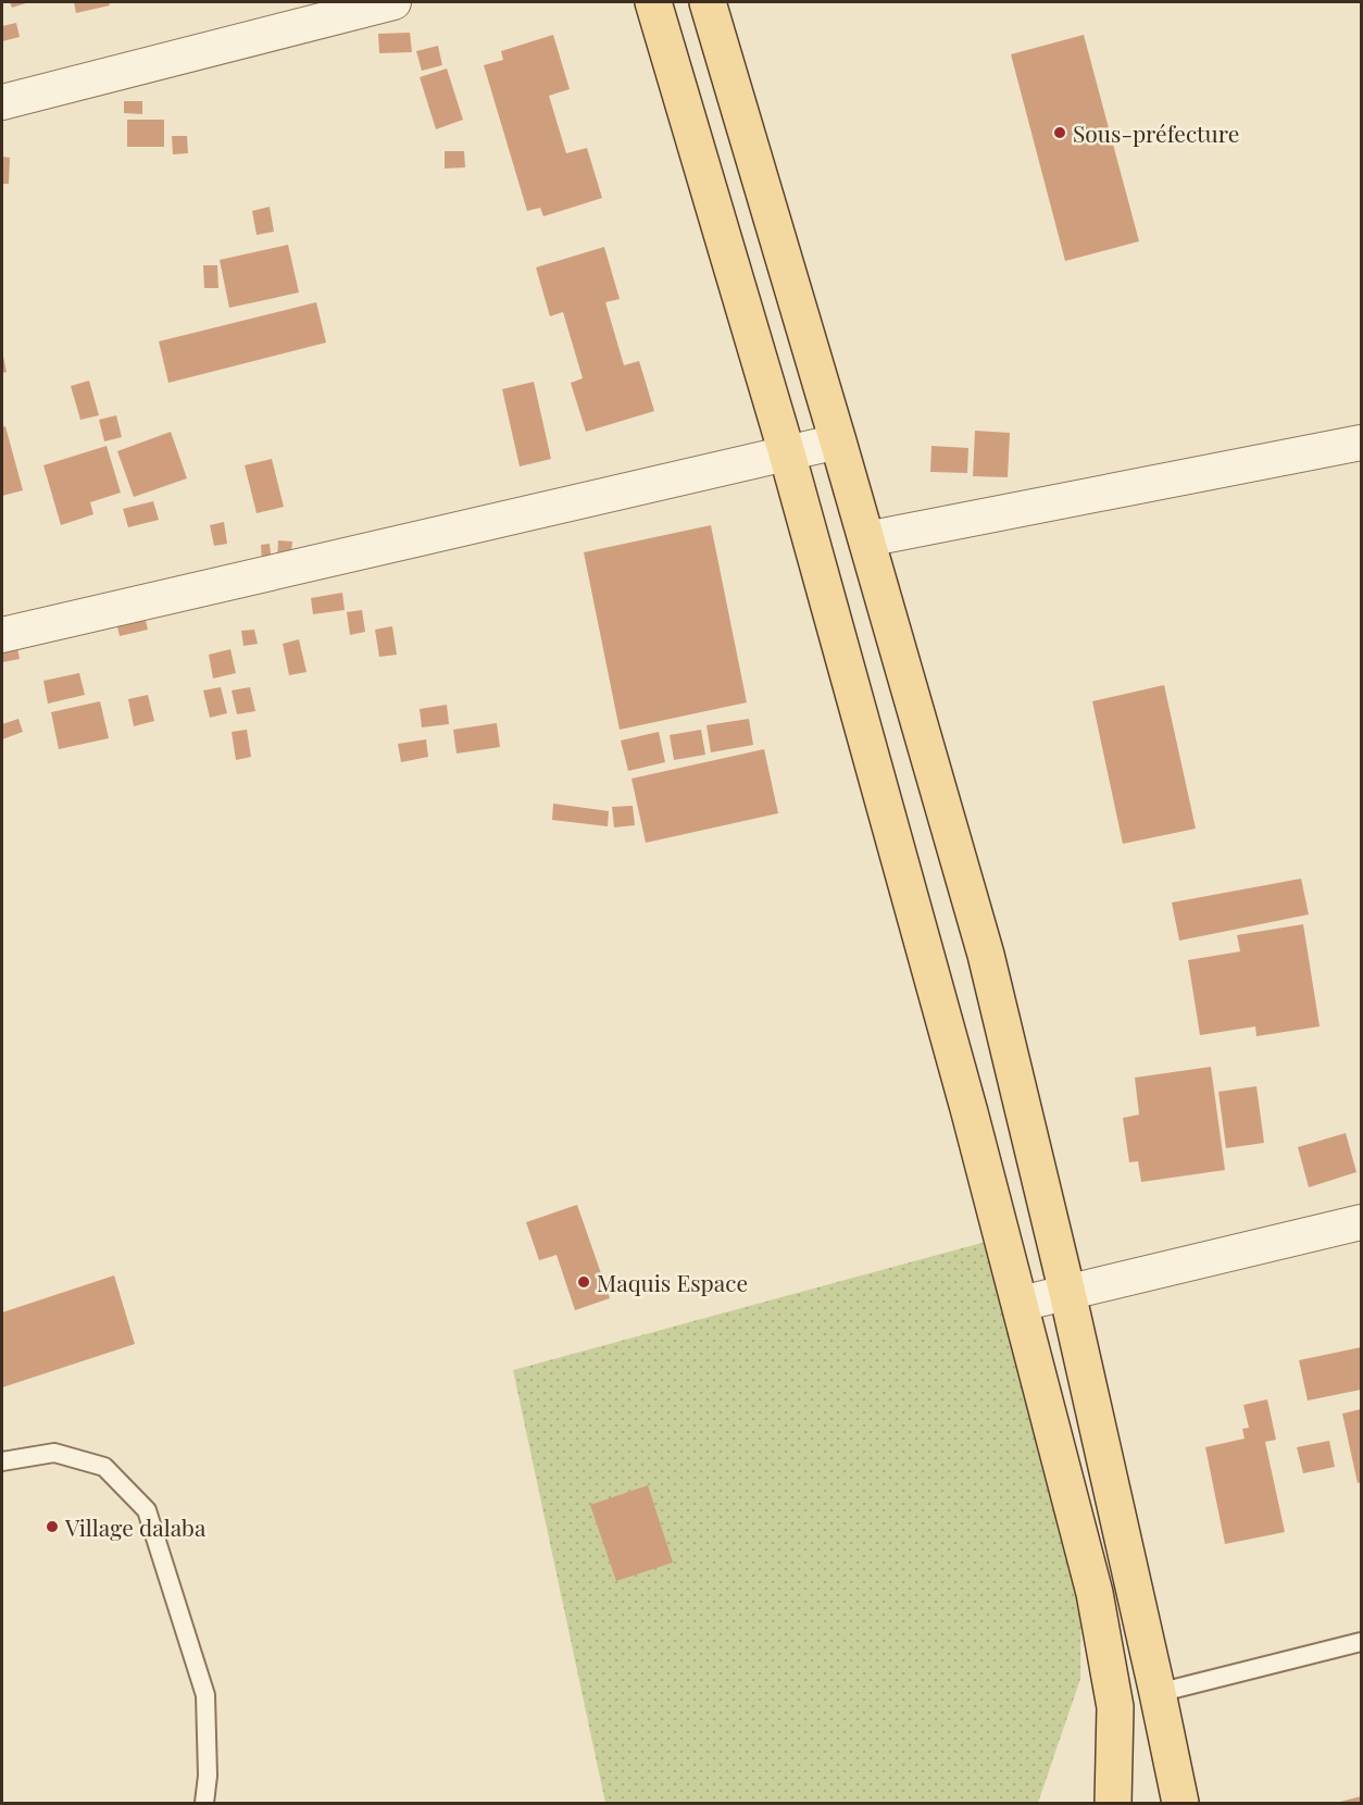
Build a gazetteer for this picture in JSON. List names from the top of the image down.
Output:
{
  "places": ["Sous-préfecture", "Maquis Espace", "Village dalaba"]
}
